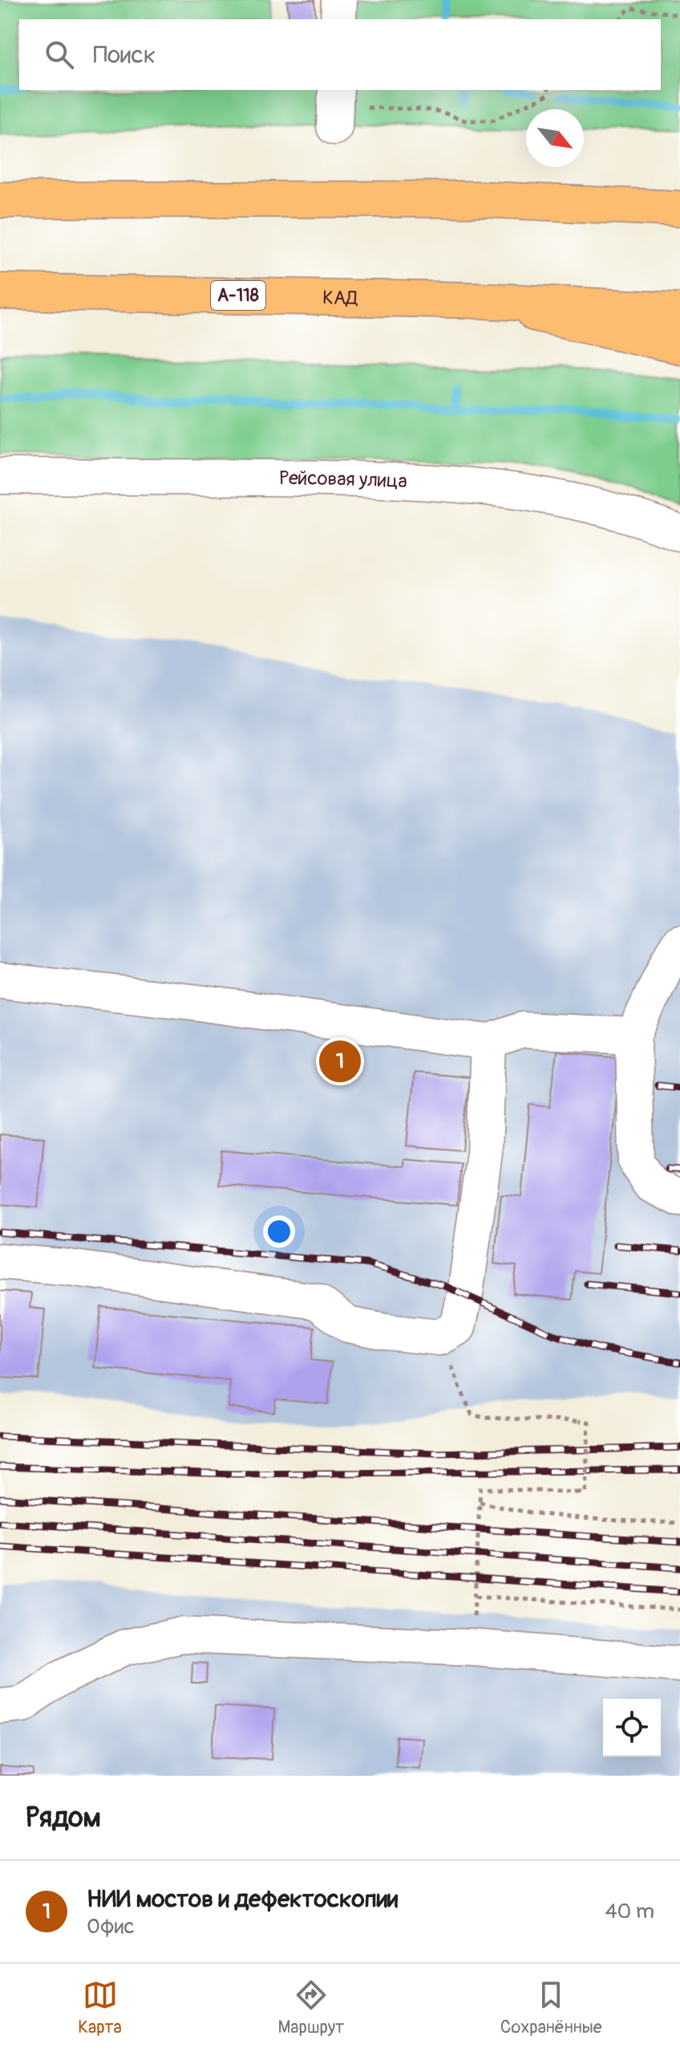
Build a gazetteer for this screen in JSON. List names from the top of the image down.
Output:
{
  "streets": {
    "main road": ["А-118", "КАД"],
    "street": ["Рейсовая улица"]
  },
  "north": "bottom right",
  "page": {
    "search": "Поиск",
    "pins": "1",
    "heading": "Рядом",
    "list": [
      {
        "mark": "1",
        "name": "НИИ мостов и дефектоскопии",
        "note": "Офис",
        "value": "40 m"
      }
    ],
    "nav": ["Карта", "Маршрут", "Сохранённые"]
  }
}
